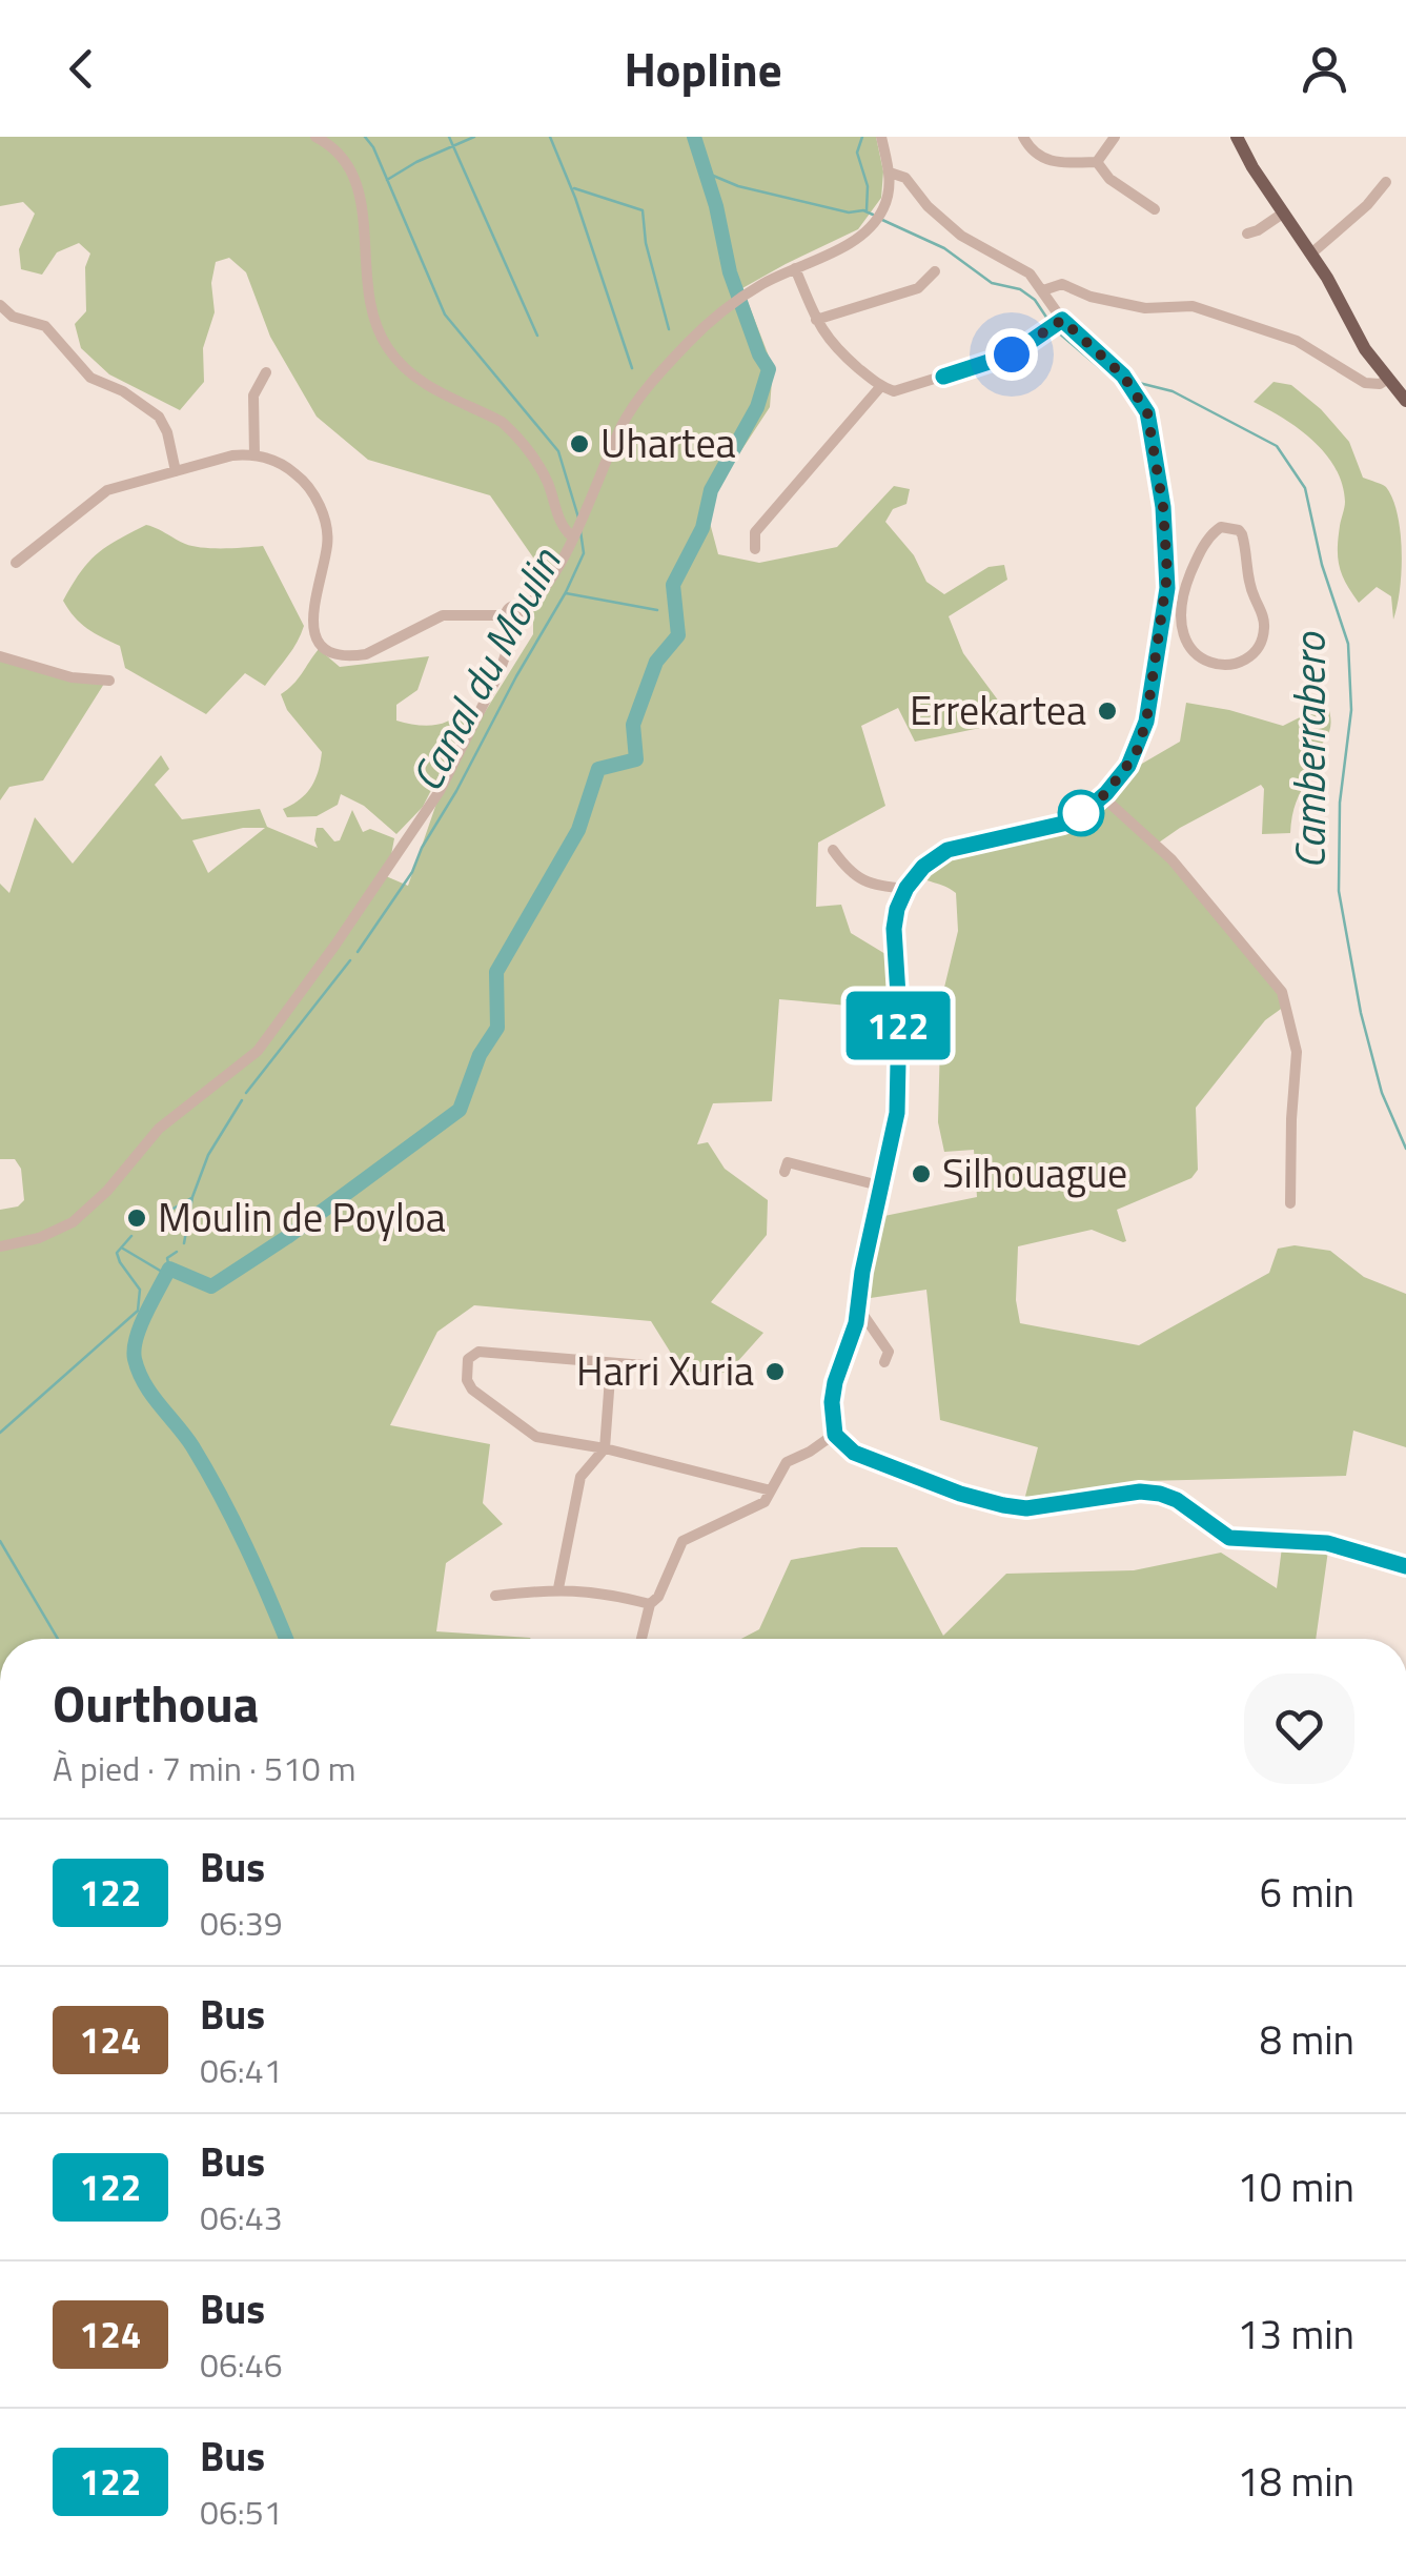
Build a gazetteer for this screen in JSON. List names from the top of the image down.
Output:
{
  "water": ["Canal du Moulin", "Camberrabero"],
  "places": [
    "Uhartea",
    "Errekartea",
    "Silhouague",
    "Moulin de Poyloa",
    "Harri Xuria"
  ],
  "lines": ["bus line 122"],
  "page": {
    "header": "Hopline",
    "on_map": "122",
    "heading": ["Ourthoua", "À pied · 7 min · 510 m"],
    "list": [
      {
        "mark": "122",
        "name": "Bus",
        "note": "06:39",
        "value": "6 min"
      },
      {
        "mark": "124",
        "name": "Bus",
        "note": "06:41",
        "value": "8 min"
      },
      {
        "mark": "122",
        "name": "Bus",
        "note": "06:43",
        "value": "10 min"
      },
      {
        "mark": "124",
        "name": "Bus",
        "note": "06:46",
        "value": "13 min"
      },
      {
        "mark": "122",
        "name": "Bus",
        "note": "06:51",
        "value": "18 min"
      }
    ]
  }
}
